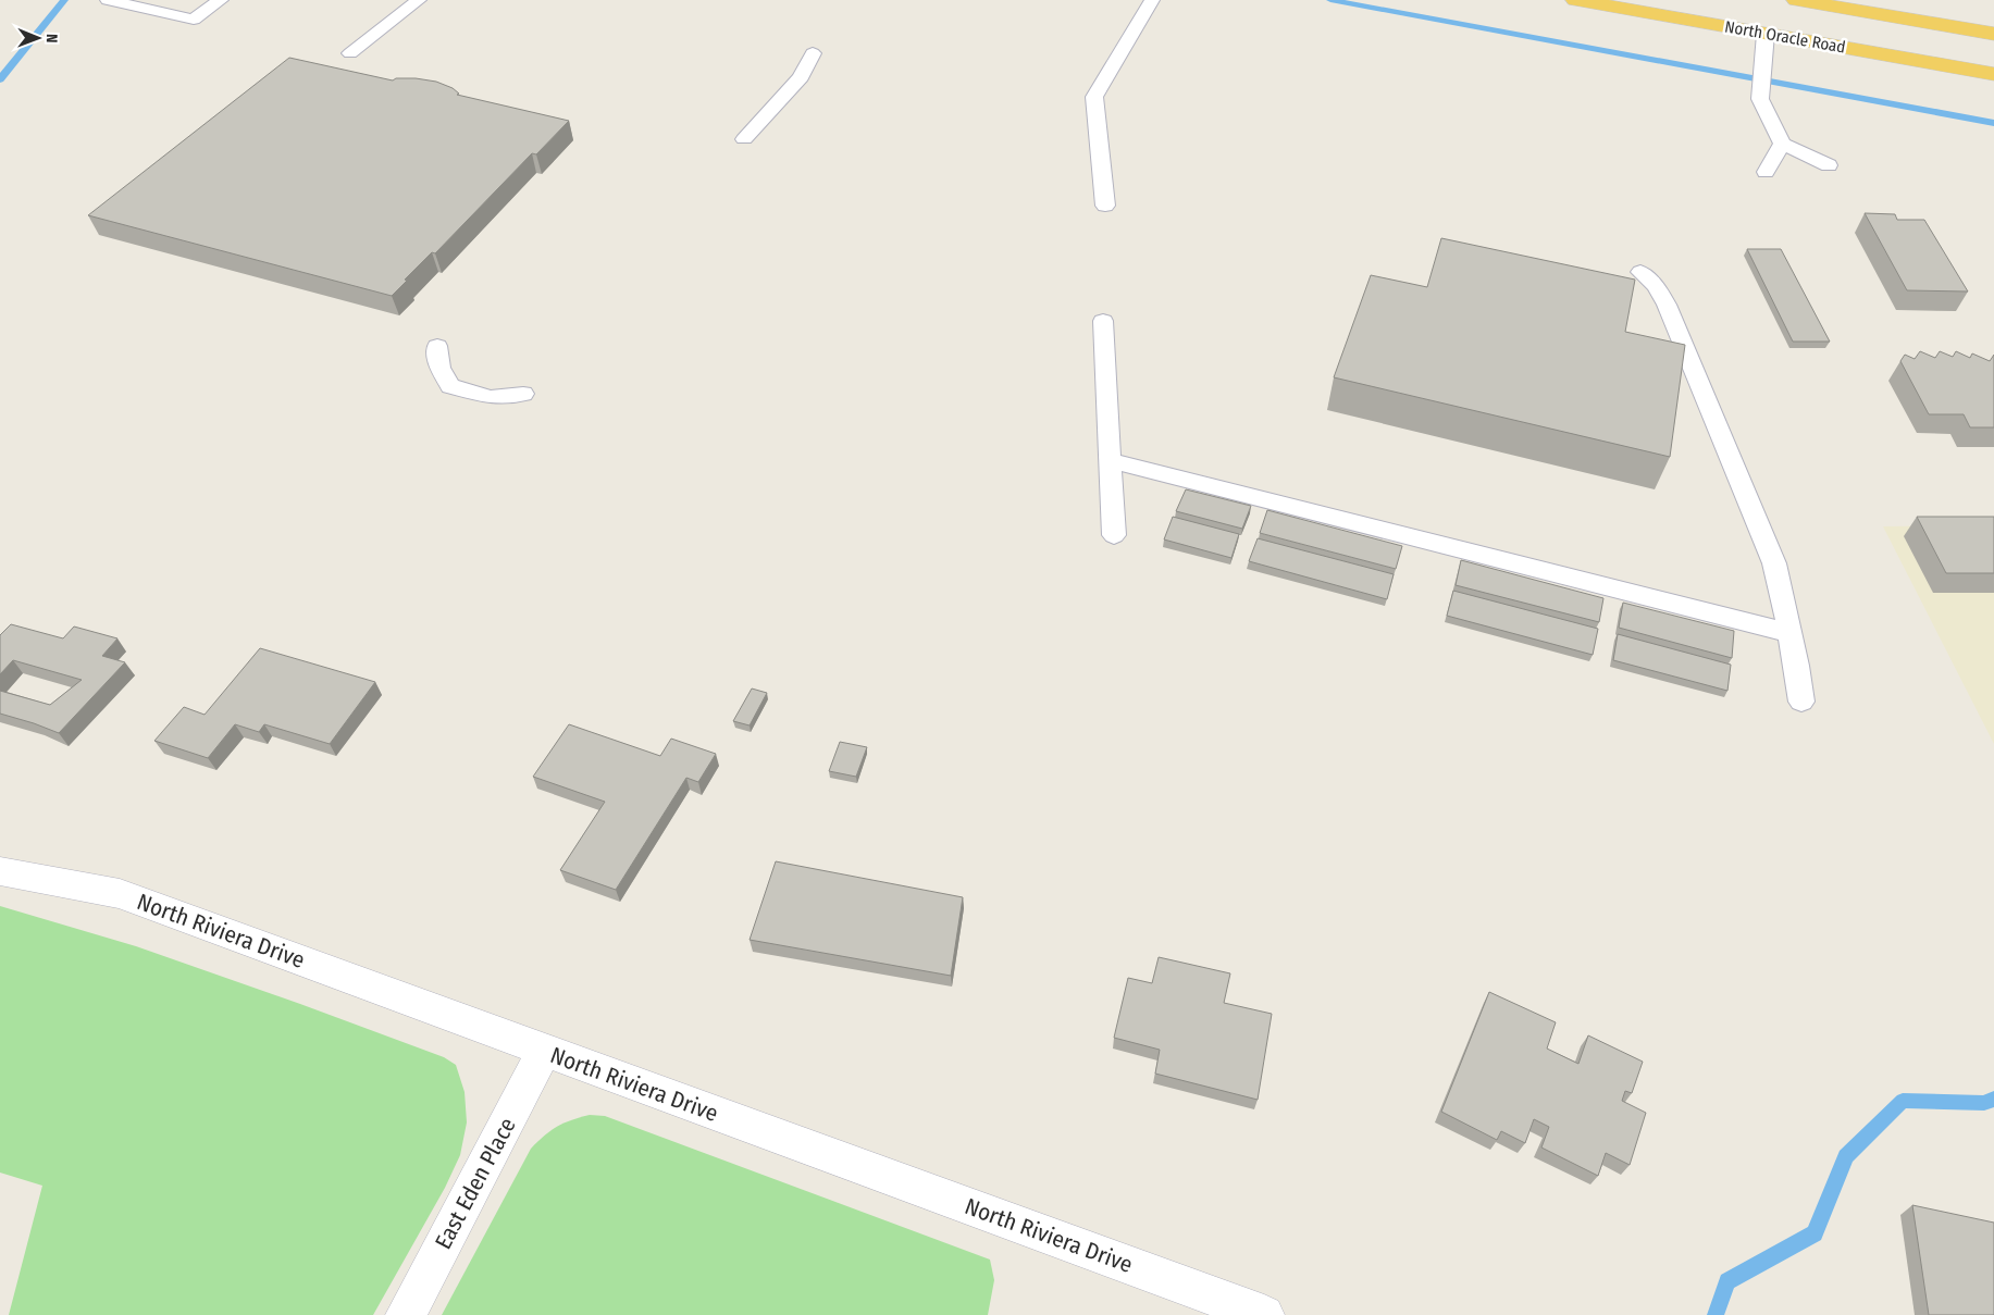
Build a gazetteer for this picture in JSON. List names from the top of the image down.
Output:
{
  "streets": {
    "highway": ["North Oracle Road"],
    "street": ["North Riviera Drive", "East Eden Place"]
  },
  "crossings": [
    ["North Riviera Drive", "East Eden Place"]
  ],
  "north": "right"
}
